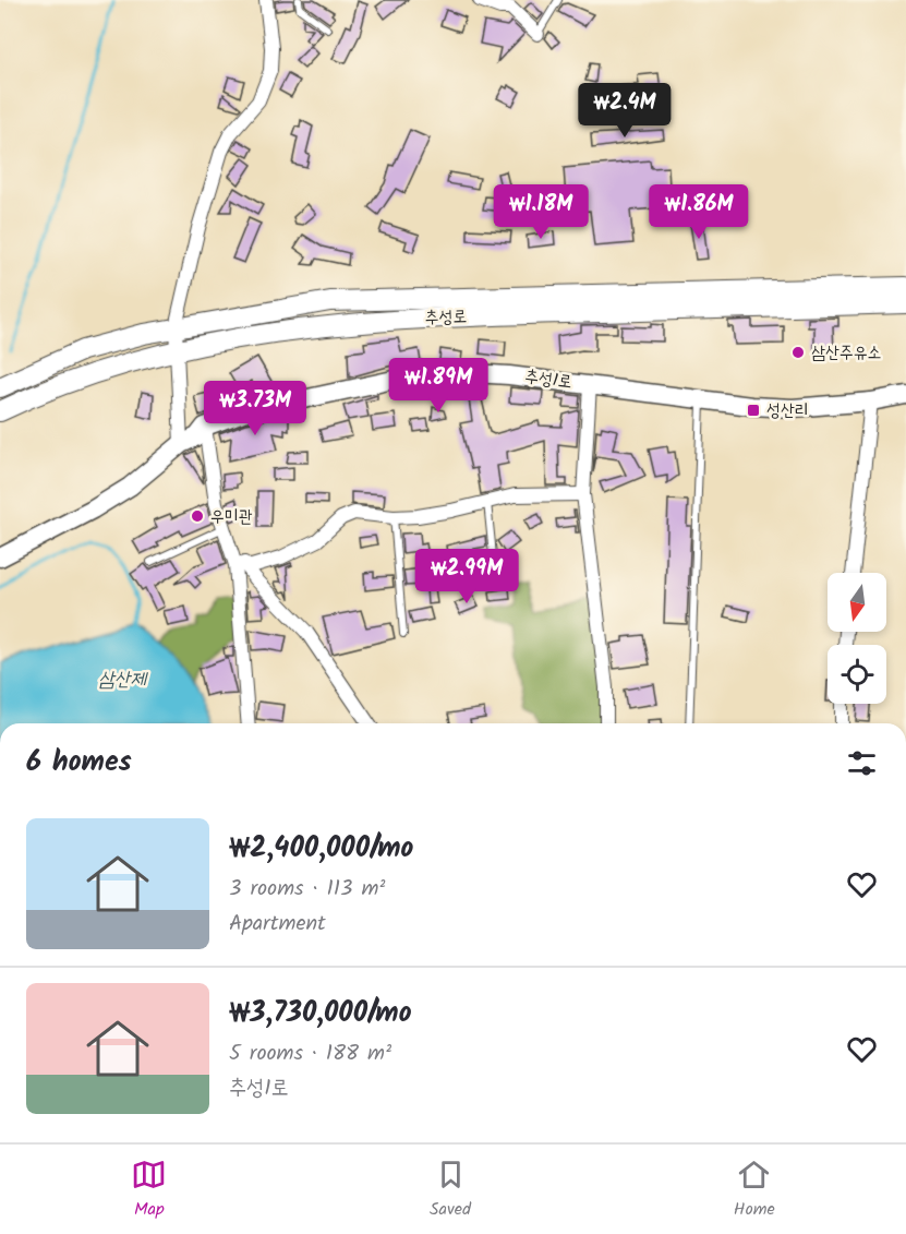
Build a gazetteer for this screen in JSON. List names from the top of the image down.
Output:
{
  "streets": {
    "main road": ["추성로"],
    "street": ["추성1로"]
  },
  "water": ["삼산제"],
  "places": {
    "other": ["삼산주유소", "우미관"],
    "transit": ["성산리"]
  },
  "north": "bottom",
  "page": {
    "price": [
      "₩2.4M",
      "₩1.18M",
      "₩1.86M",
      "₩1.89M",
      "₩3.73M",
      "₩2.99M"
    ],
    "heading": "6 homes",
    "list": [
      {
        "name": "₩2,400,000/mo",
        "note": "3 rooms · 113 m² · Apartment"
      },
      {
        "name": "₩3,730,000/mo",
        "note": "5 rooms · 188 m² · 추성1로"
      }
    ],
    "tabs": ["Map", "Saved", "Home"]
  }
}
